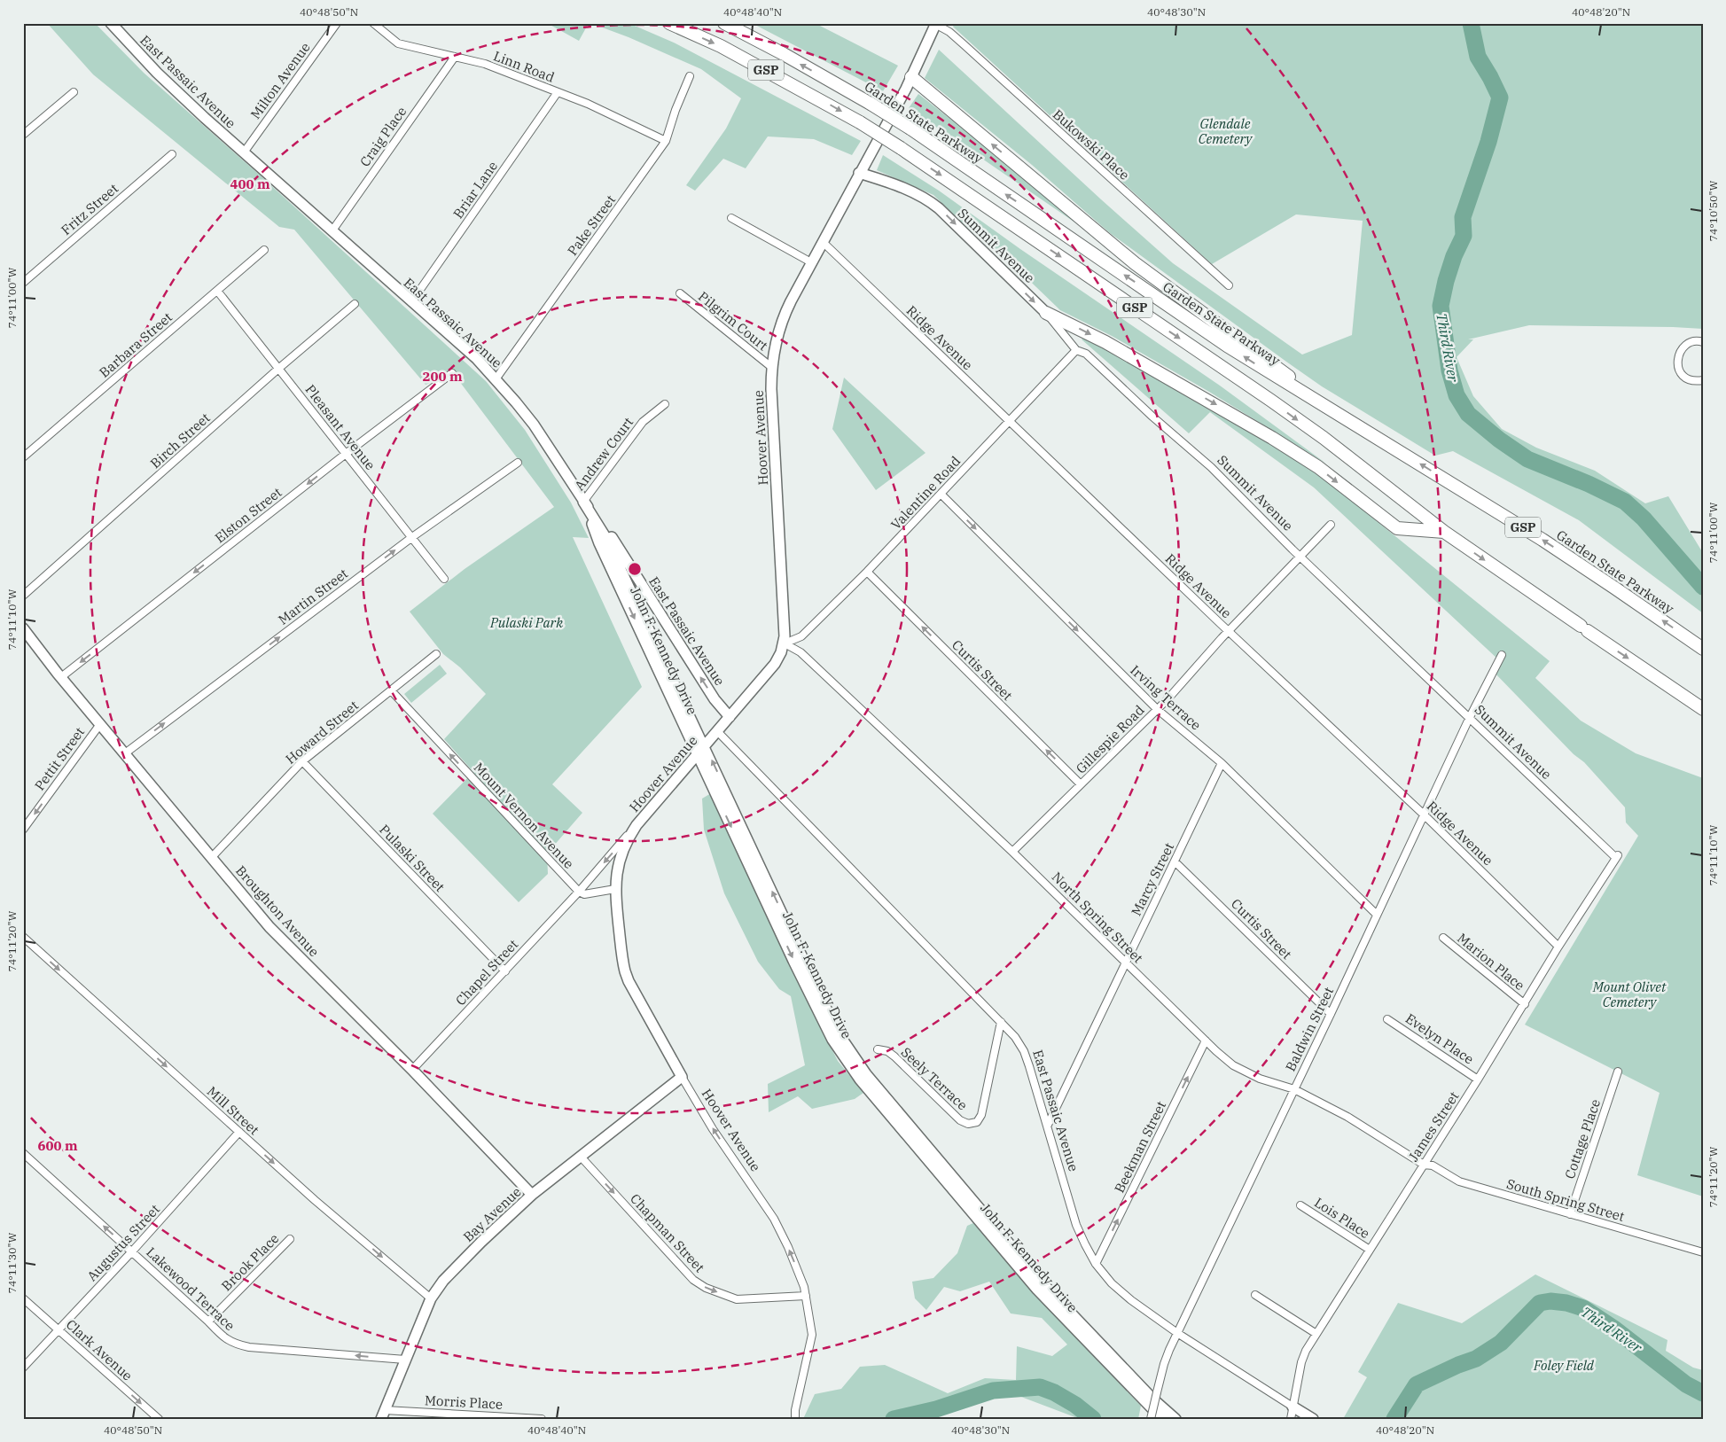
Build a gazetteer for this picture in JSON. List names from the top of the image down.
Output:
{
  "streets": {
    "highway": ["GSP", "Garden State Parkway"],
    "street": [
      "Linn Road",
      "Milton Avenue",
      "East Passaic Avenue",
      "Craig Place",
      "Bukowski Place",
      "Briar Lane",
      "Fritz Street",
      "Pake Street",
      "Summit Avenue",
      "Pilgrim Court",
      "Ridge Avenue",
      "Barbara Street",
      "Pleasant Avenue",
      "Hoover Avenue",
      "Birch Street",
      "Andrew Court",
      "Valentine Road",
      "Elston Street",
      "Martin Street",
      "John F. Kennedy Drive",
      "Curtis Street",
      "Irving Terrace",
      "Howard Street",
      "Gillespie Road",
      "Pettit Street",
      "Mount Vernon Avenue",
      "Pulaski Street",
      "Marcy Street",
      "Broughton Avenue",
      "North Spring Street",
      "Marion Place",
      "Chapel Street",
      "Baldwin Street",
      "Evelyn Place",
      "Seely Terrace",
      "Mill Street",
      "James Street",
      "Cottage Place",
      "Beekman Street",
      "South Spring Street",
      "Bay Avenue",
      "Lois Place",
      "Chapman Street",
      "Augustus Street",
      "Brook Place",
      "Lakewood Terrace",
      "Clark Avenue",
      "Morris Place"
    ]
  },
  "crossings": [
    ["Linn Road", "Craig Place"],
    ["Linn Road", "Briar Lane"],
    ["Linn Road", "Pake Street"],
    ["Milton Avenue", "East Passaic Avenue"],
    ["East Passaic Avenue", "Craig Place"],
    ["East Passaic Avenue", "Briar Lane"],
    ["East Passaic Avenue", "Pake Street"],
    ["East Passaic Avenue", "Hoover Avenue"],
    ["East Passaic Avenue", "Andrew Court"],
    ["East Passaic Avenue", "John F. Kennedy Drive"],
    ["East Passaic Avenue", "Marcy Street"],
    ["East Passaic Avenue", "Baldwin Street"],
    ["East Passaic Avenue", "Seely Terrace"],
    ["East Passaic Avenue", "James Street"],
    ["East Passaic Avenue", "Beekman Street"],
    ["Bukowski Place", "Hoover Avenue"],
    ["Summit Avenue", "Hoover Avenue"],
    ["Summit Avenue", "Valentine Road"],
    ["Summit Avenue", "Gillespie Road"],
    ["Summit Avenue", "Baldwin Street"],
    ["Summit Avenue", "James Street"],
    ["Pilgrim Court", "Hoover Avenue"],
    ["Ridge Avenue", "Hoover Avenue"],
    ["Ridge Avenue", "Valentine Road"],
    ["Ridge Avenue", "Gillespie Road"],
    ["Ridge Avenue", "Baldwin Street"],
    ["Ridge Avenue", "James Street"],
    ["Barbara Street", "Pleasant Avenue"],
    ["Pleasant Avenue", "Birch Street"],
    ["Pleasant Avenue", "Elston Street"],
    ["Pleasant Avenue", "Martin Street"],
    ["Hoover Avenue", "Valentine Road"],
    ["Hoover Avenue", "John F. Kennedy Drive"],
    ["Hoover Avenue", "North Spring Street"],
    ["Hoover Avenue", "Bay Avenue"],
    ["Hoover Avenue", "Chapman Street"],
    ["Andrew Court", "John F. Kennedy Drive"],
    ["Valentine Road", "Curtis Street"],
    ["Valentine Road", "Irving Terrace"],
    ["Valentine Road", "North Spring Street"],
    ["Elston Street", "Broughton Avenue"],
    ["Martin Street", "Broughton Avenue"],
    ["Curtis Street", "Gillespie Road"],
    ["Curtis Street", "Marcy Street"],
    ["Curtis Street", "Baldwin Street"],
    ["Irving Terrace", "Gillespie Road"],
    ["Irving Terrace", "Marcy Street"],
    ["Irving Terrace", "Baldwin Street"],
    ["Howard Street", "Mount Vernon Avenue"],
    ["Howard Street", "Pulaski Street"],
    ["Howard Street", "Broughton Avenue"],
    ["Gillespie Road", "North Spring Street"],
    ["Pettit Street", "Broughton Avenue"],
    ["Mount Vernon Avenue", "Chapel Street"],
    ["Pulaski Street", "Chapel Street"],
    ["Marcy Street", "North Spring Street"],
    ["Broughton Avenue", "Chapel Street"],
    ["Broughton Avenue", "Bay Avenue"],
    ["North Spring Street", "Baldwin Street"],
    ["North Spring Street", "James Street"],
    ["North Spring Street", "Beekman Street"],
    ["North Spring Street", "South Spring Street"],
    ["Marion Place", "James Street"],
    ["Evelyn Place", "James Street"],
    ["Mill Street", "Bay Avenue"],
    ["Mill Street", "Augustus Street"],
    ["James Street", "South Spring Street"],
    ["James Street", "Lois Place"],
    ["Cottage Place", "South Spring Street"],
    ["Bay Avenue", "Chapman Street"],
    ["Bay Avenue", "Lakewood Terrace"],
    ["Bay Avenue", "Morris Place"],
    ["Augustus Street", "Lakewood Terrace"],
    ["Augustus Street", "Clark Avenue"],
    ["Brook Place", "Lakewood Terrace"]
  ],
  "one_way": [
    "Elston Street",
    "Martin Street",
    "Curtis Street",
    "Irving Terrace",
    "Pettit Street",
    "Mount Vernon Avenue",
    "Mill Street",
    "Beekman Street",
    "Chapman Street",
    "Lakewood Terrace",
    "Clark Avenue"
  ],
  "water": ["Third River"],
  "parks": [
    "Glendale Cemetery",
    "Pulaski Park",
    "Mount Olivet Cemetery",
    "Foley Field"
  ],
  "coordinates": [
    "40°48'50\"N",
    "40°48'40\"N",
    "40°48'30\"N",
    "40°48'20\"N",
    "74°10'50\"W",
    "74°11'00\"W",
    "74°11'10\"W",
    "74°11'20\"W",
    "74°11'30\"W"
  ],
  "rings": ["400 m", "200 m", "600 m"]
}
